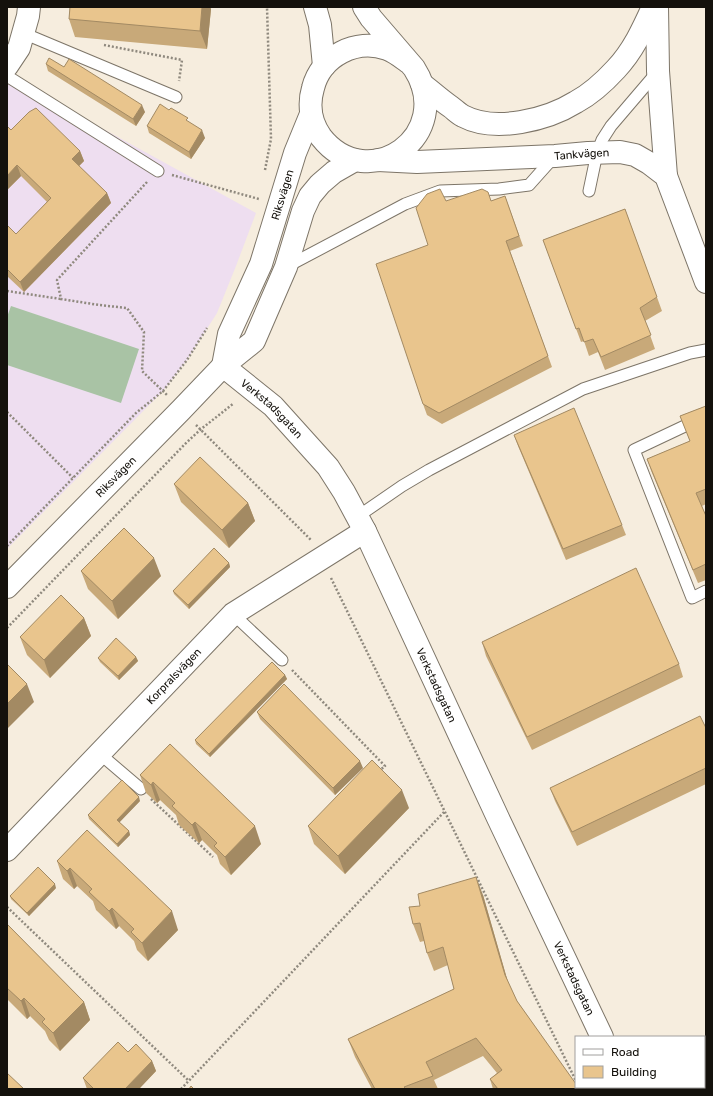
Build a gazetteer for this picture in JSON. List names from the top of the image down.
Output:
{
  "streets": {
    "street": [
      "Tankvägen",
      "Riksvägen",
      "Verkstadsgatan",
      "Korpralsvägen"
    ]
  },
  "crossings": [
    ["Tankvägen", "Riksvägen"],
    ["Riksvägen", "Verkstadsgatan"],
    ["Verkstadsgatan", "Korpralsvägen"]
  ],
  "legend": ["Road", "Building"]
}
